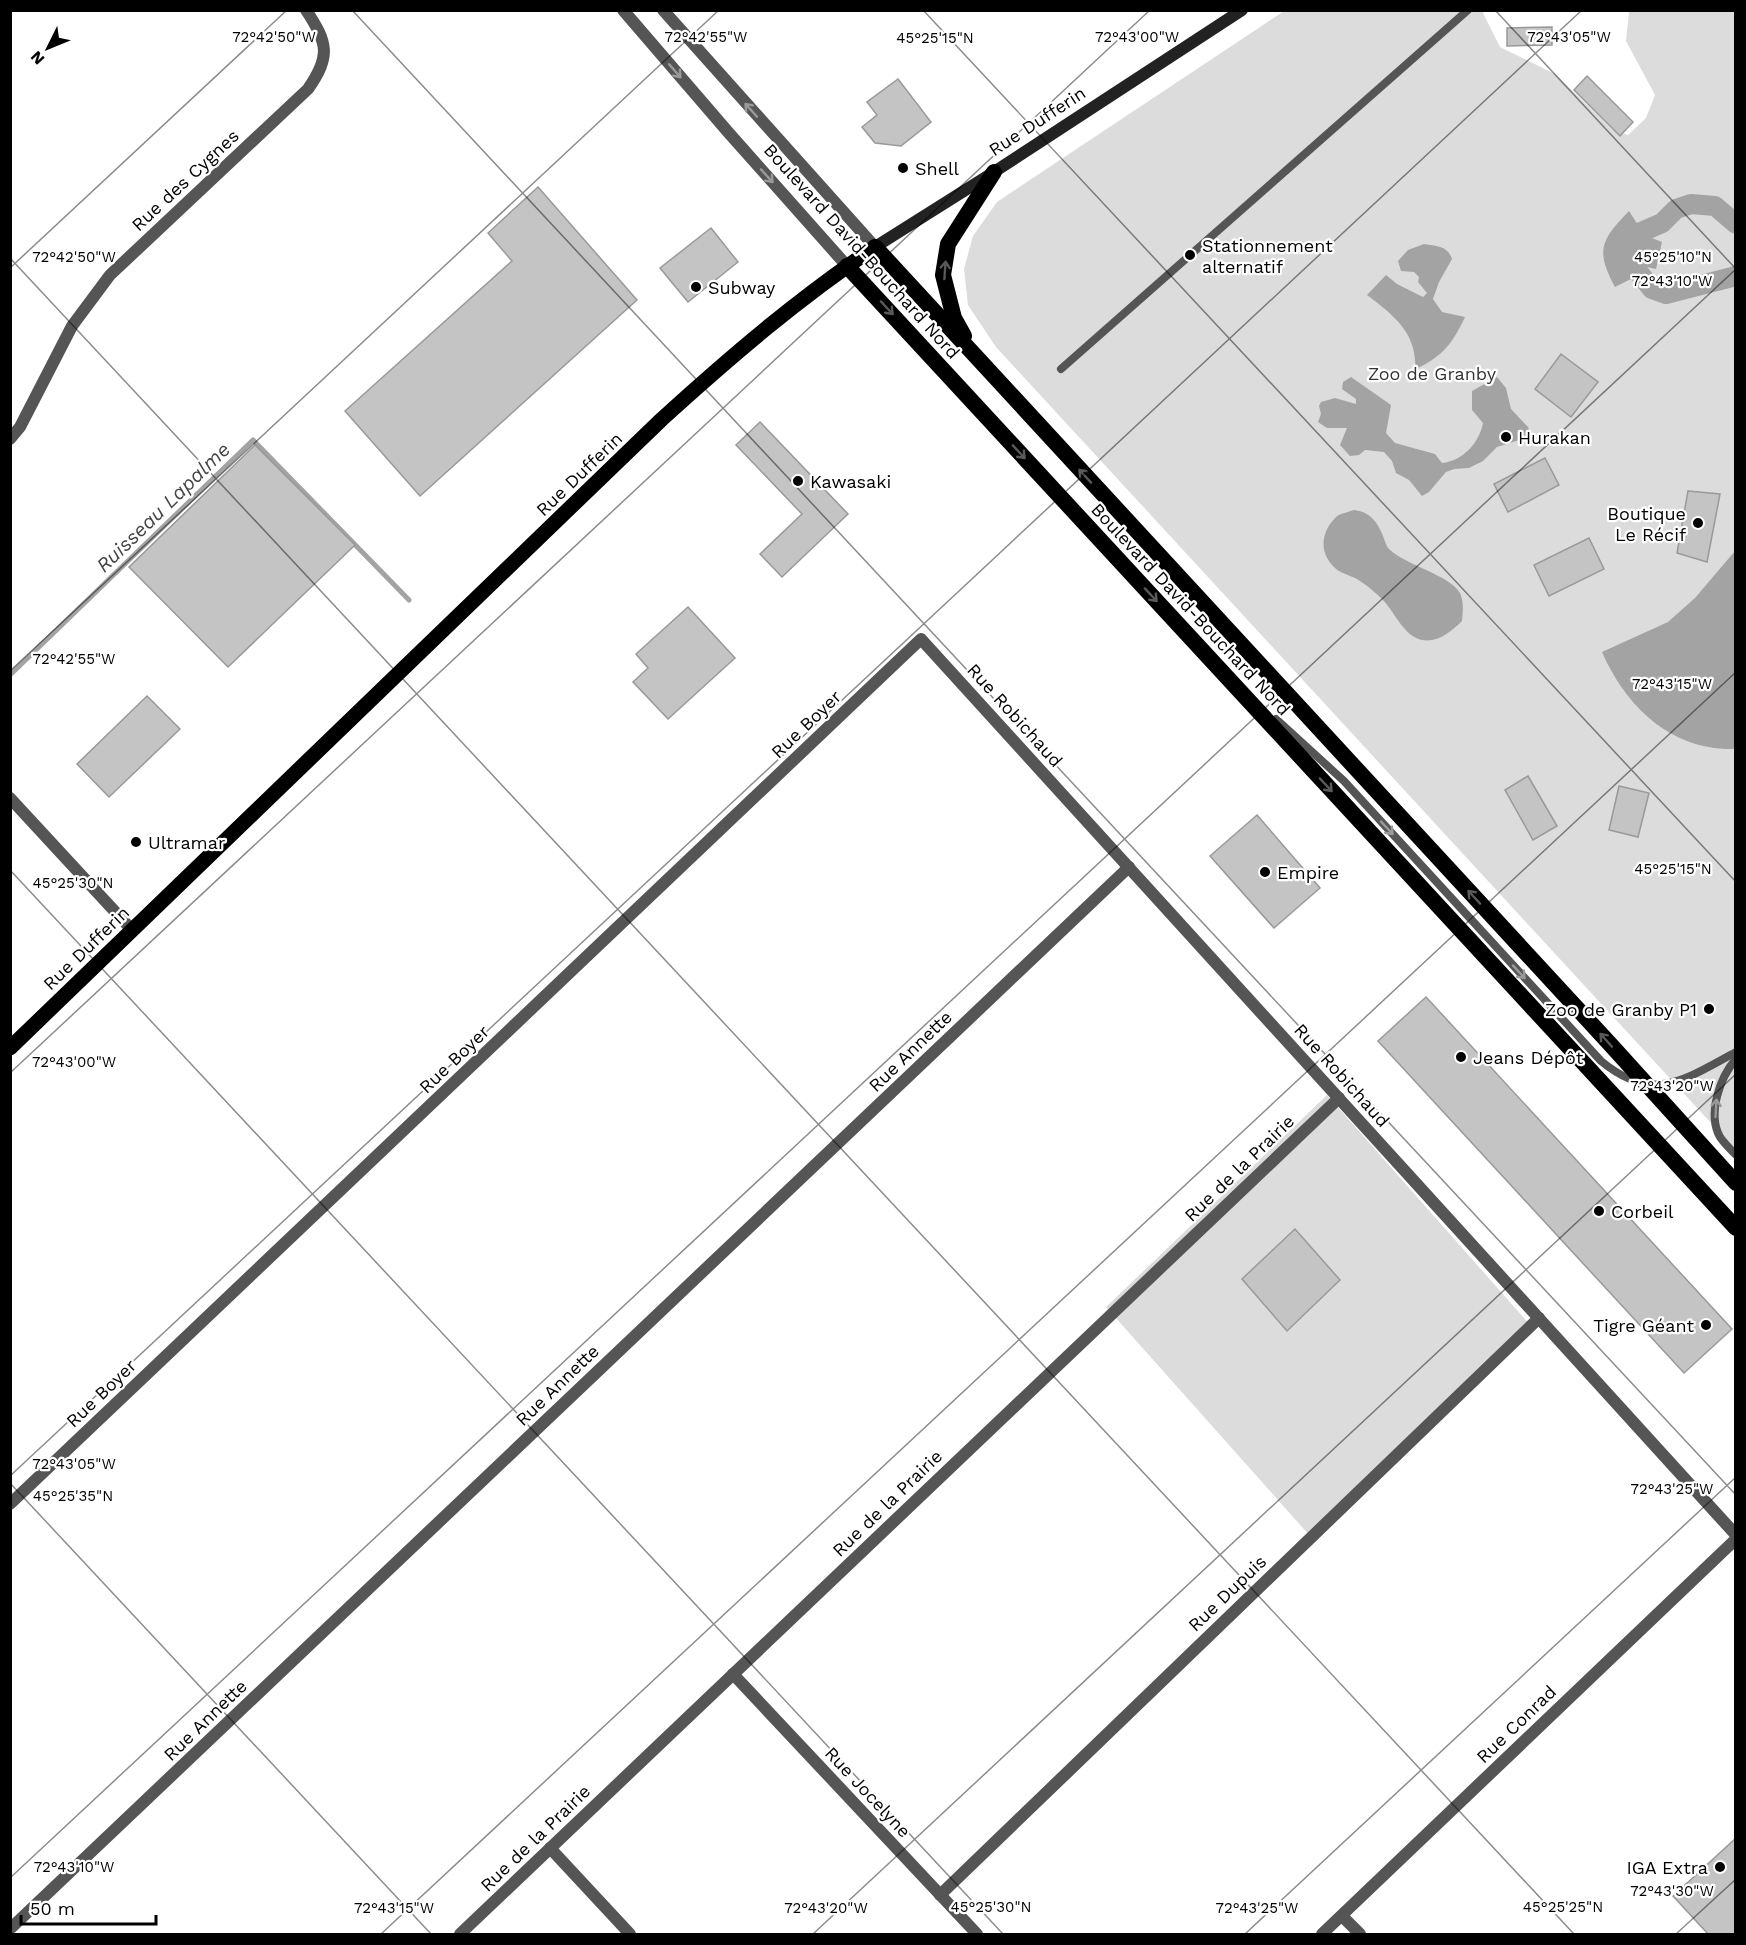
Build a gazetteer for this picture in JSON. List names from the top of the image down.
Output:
{
  "streets": {
    "highway": ["Boulevard David-Bouchard Nord"],
    "main road": ["Rue Dufferin"],
    "street": [
      "Rue des Cygnes",
      "Rue Robichaud",
      "Rue Boyer",
      "Rue Annette",
      "Rue de la Prairie",
      "Rue Dupuis",
      "Rue Conrad",
      "Rue Jocelyne"
    ]
  },
  "crossings": [
    ["Rue Dufferin", "Boulevard David-Bouchard Nord"],
    ["Rue Robichaud", "Rue Boyer"],
    ["Rue Robichaud", "Rue Annette"],
    ["Rue Robichaud", "Rue de la Prairie"],
    ["Rue Robichaud", "Rue Dupuis"],
    ["Rue de la Prairie", "Rue Jocelyne"],
    ["Rue Dupuis", "Rue Jocelyne"]
  ],
  "water": ["Ruisseau Lapalme"],
  "parks": ["Zoo de Granby"],
  "places": [
    "Shell",
    "Stationnement alternatif",
    "Subway",
    "Hurakan",
    "Kawasaki",
    "Boutique Le Récif",
    "Ultramar",
    "Empire",
    "Zoo de Granby P1",
    "Jeans Dépôt",
    "Corbeil",
    "Tigre Géant",
    "IGA Extra"
  ],
  "scale_bar": "50 m",
  "north": "bottom left",
  "coordinates": [
    "72°42'50\"W",
    "72°42'55\"W",
    "72°43'00\"W",
    "72°43'05\"W",
    "45°25'15\"N",
    "45°25'10\"N",
    "72°43'10\"W",
    "72°43'15\"W",
    "45°25'30\"N",
    "72°43'20\"W",
    "72°43'25\"W",
    "45°25'35\"N",
    "72°43'30\"W",
    "45°25'25\"N"
  ]
}
